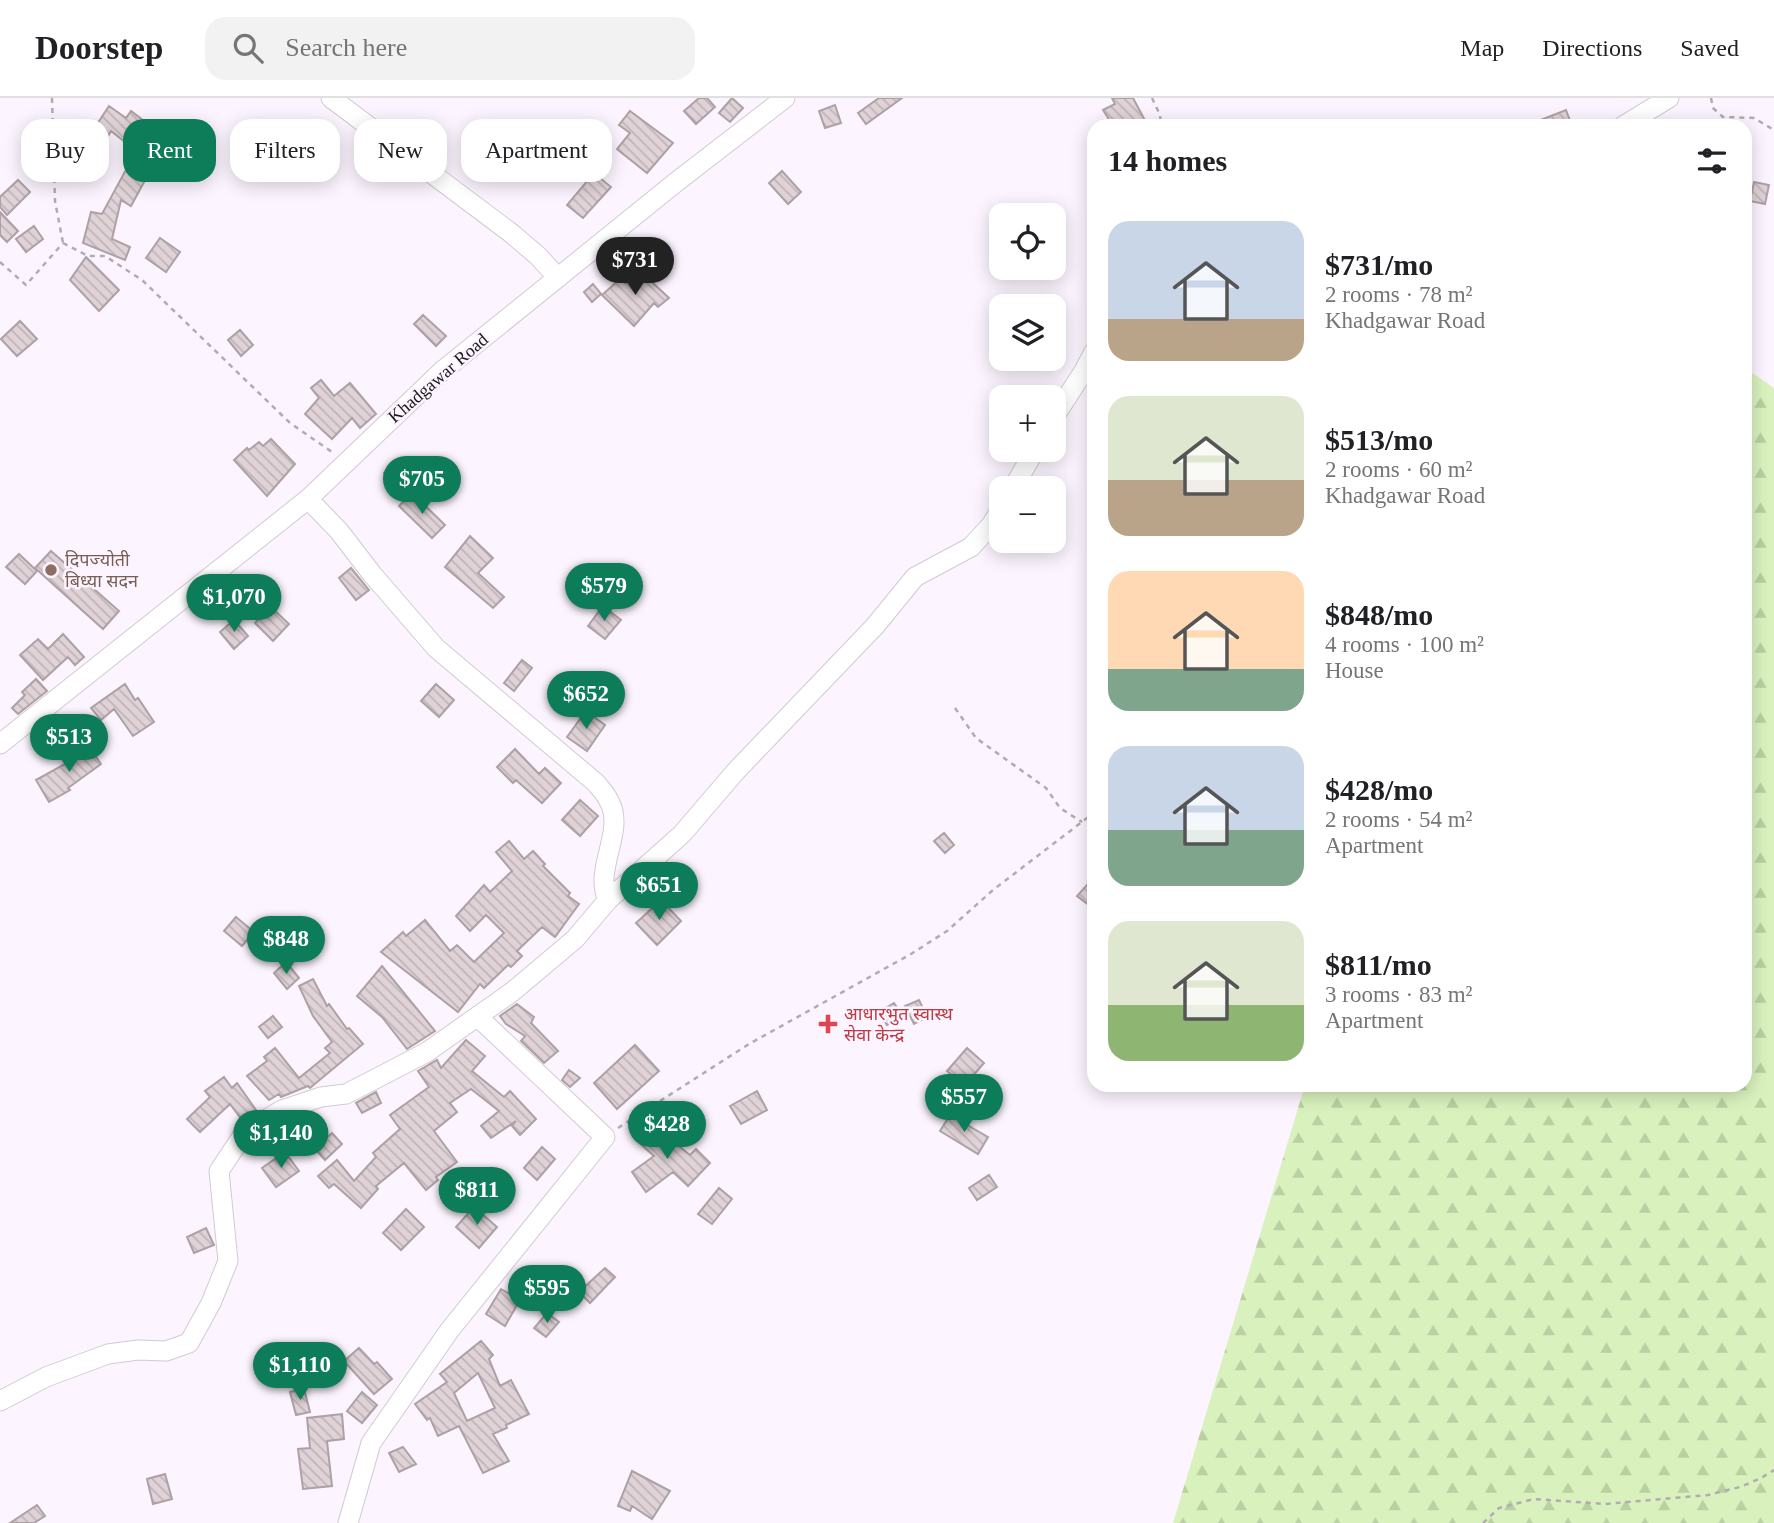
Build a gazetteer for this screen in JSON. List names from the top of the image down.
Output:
{
  "streets": {
    "street": ["Khadgawar Road"]
  },
  "places": {
    "other": ["दिपज्योती बिध्या सदन"],
    "health": ["आधारभुत स्वास्थ सेवा केन्द्र"]
  },
  "page": {
    "header": "Doorstep",
    "search": "Search here",
    "nav": ["Map", "Directions", "Saved"],
    "chip": [
      "Buy",
      "Rent",
      "Filters",
      "New",
      "Apartment"
    ],
    "heading": "14 homes",
    "map_buttons": ["+", "−"],
    "list": [
      {
        "name": "$731/mo",
        "note": "2 rooms · 78 m² · Khadgawar Road"
      },
      {
        "name": "$513/mo",
        "note": "2 rooms · 60 m² · Khadgawar Road"
      },
      {
        "name": "$848/mo",
        "note": "4 rooms · 100 m² · House"
      },
      {
        "name": "$428/mo",
        "note": "2 rooms · 54 m² · Apartment"
      },
      {
        "name": "$811/mo",
        "note": "3 rooms · 83 m² · Apartment"
      }
    ],
    "price": [
      "$731",
      "$705",
      "$579",
      "$1,070",
      "$652",
      "$513",
      "$651",
      "$848",
      "$557",
      "$428",
      "$1,140",
      "$811",
      "$595",
      "$1,110"
    ]
  }
}
